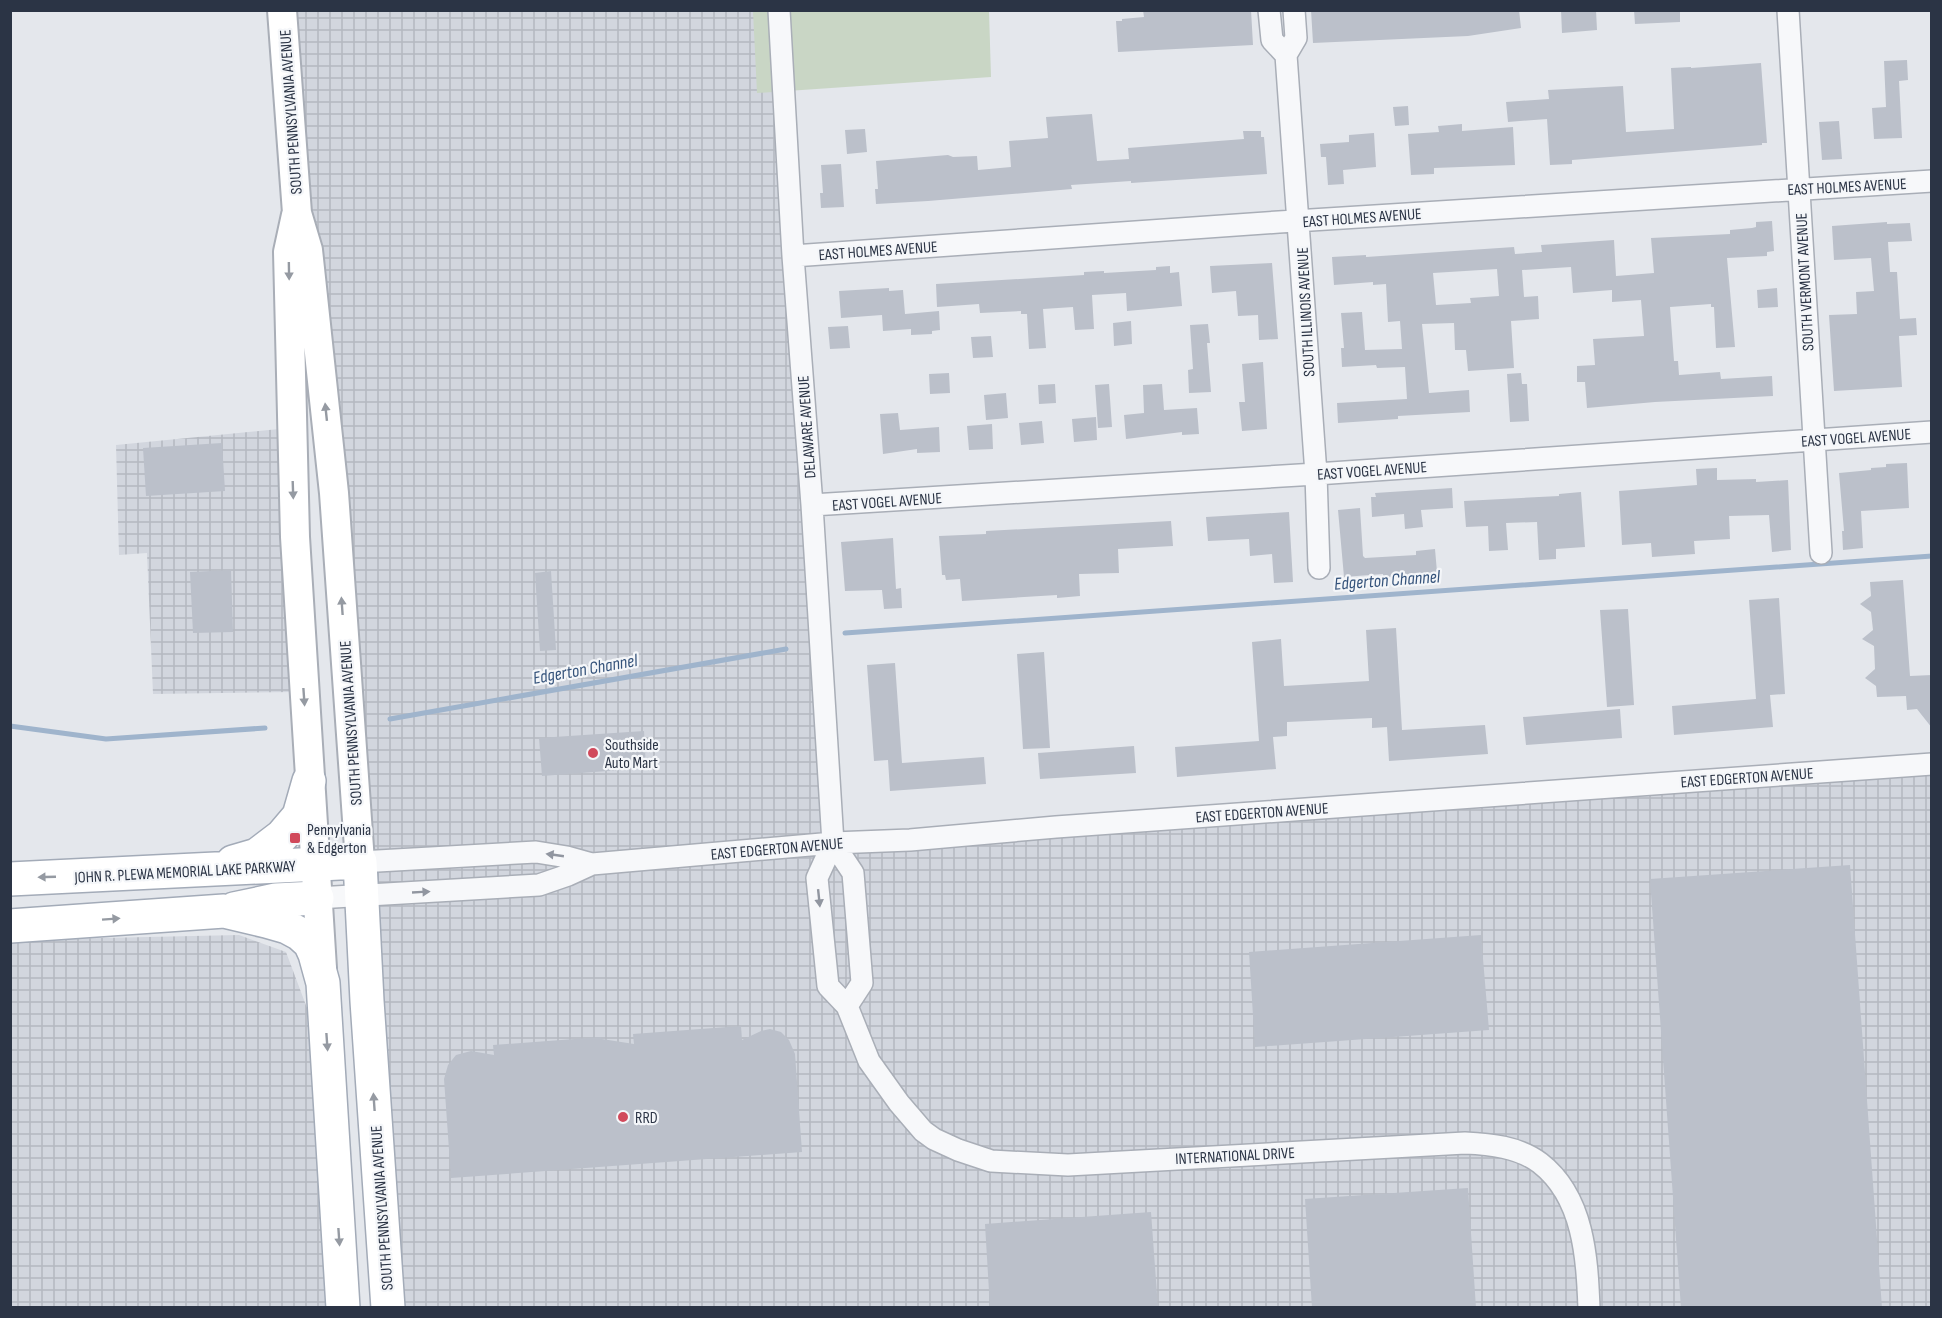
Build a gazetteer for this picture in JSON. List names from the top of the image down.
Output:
{
  "streets": {
    "main road": ["SOUTH PENNSYLVANIA AVENUE", "JOHN R. PLEWA MEMORIAL LAKE PARKWAY"],
    "street": [
      "EAST HOLMES AVENUE",
      "SOUTH VERMONT AVENUE",
      "SOUTH ILLINOIS AVENUE",
      "DELAWARE AVENUE",
      "EAST VOGEL AVENUE",
      "EAST EDGERTON AVENUE",
      "INTERNATIONAL DRIVE"
    ]
  },
  "crossings": [
    ["SOUTH PENNSYLVANIA AVENUE", "EAST EDGERTON AVENUE"],
    ["SOUTH PENNSYLVANIA AVENUE", "JOHN R. PLEWA MEMORIAL LAKE PARKWAY"],
    ["EAST HOLMES AVENUE", "SOUTH VERMONT AVENUE"],
    ["EAST HOLMES AVENUE", "SOUTH ILLINOIS AVENUE"],
    ["EAST HOLMES AVENUE", "DELAWARE AVENUE"],
    ["SOUTH VERMONT AVENUE", "EAST VOGEL AVENUE"],
    ["SOUTH ILLINOIS AVENUE", "EAST VOGEL AVENUE"],
    ["DELAWARE AVENUE", "EAST VOGEL AVENUE"],
    ["DELAWARE AVENUE", "EAST EDGERTON AVENUE"],
    ["DELAWARE AVENUE", "INTERNATIONAL DRIVE"],
    ["EAST EDGERTON AVENUE", "JOHN R. PLEWA MEMORIAL LAKE PARKWAY"],
    ["EAST EDGERTON AVENUE", "INTERNATIONAL DRIVE"]
  ],
  "water": ["Edgerton Channel"],
  "places": {
    "other": ["Southside Auto Mart", "RRD"],
    "transit": ["Pennylvania & Edgerton"]
  }
}
